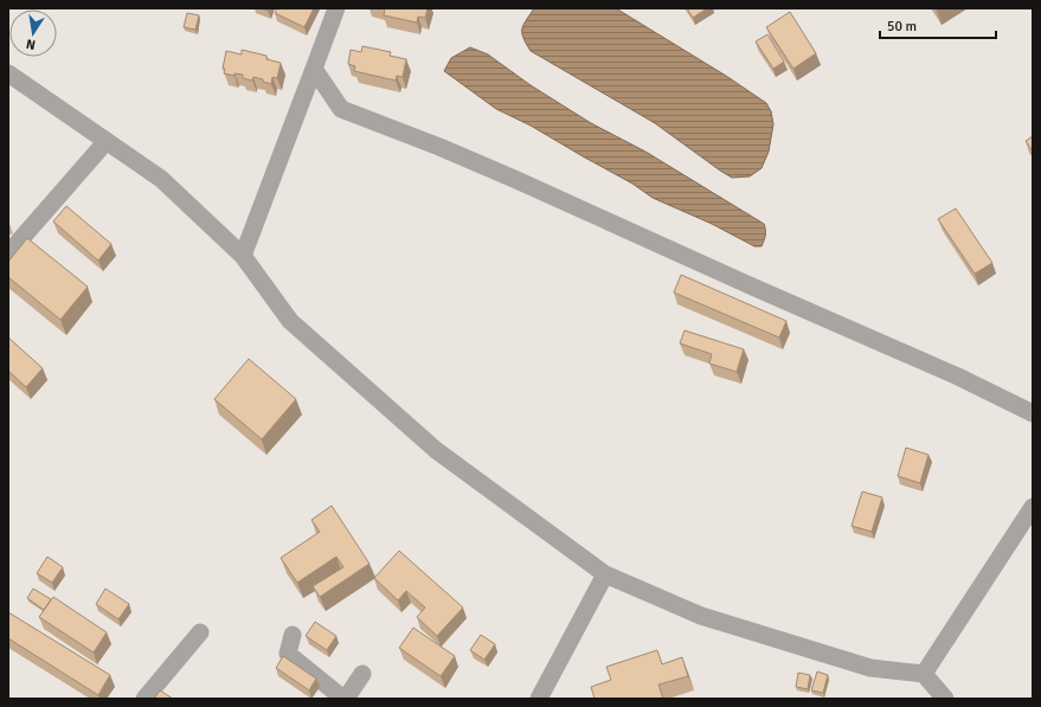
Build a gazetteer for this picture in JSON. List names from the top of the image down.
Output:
{
  "scale_bar": "50 m",
  "north": "bottom"
}
